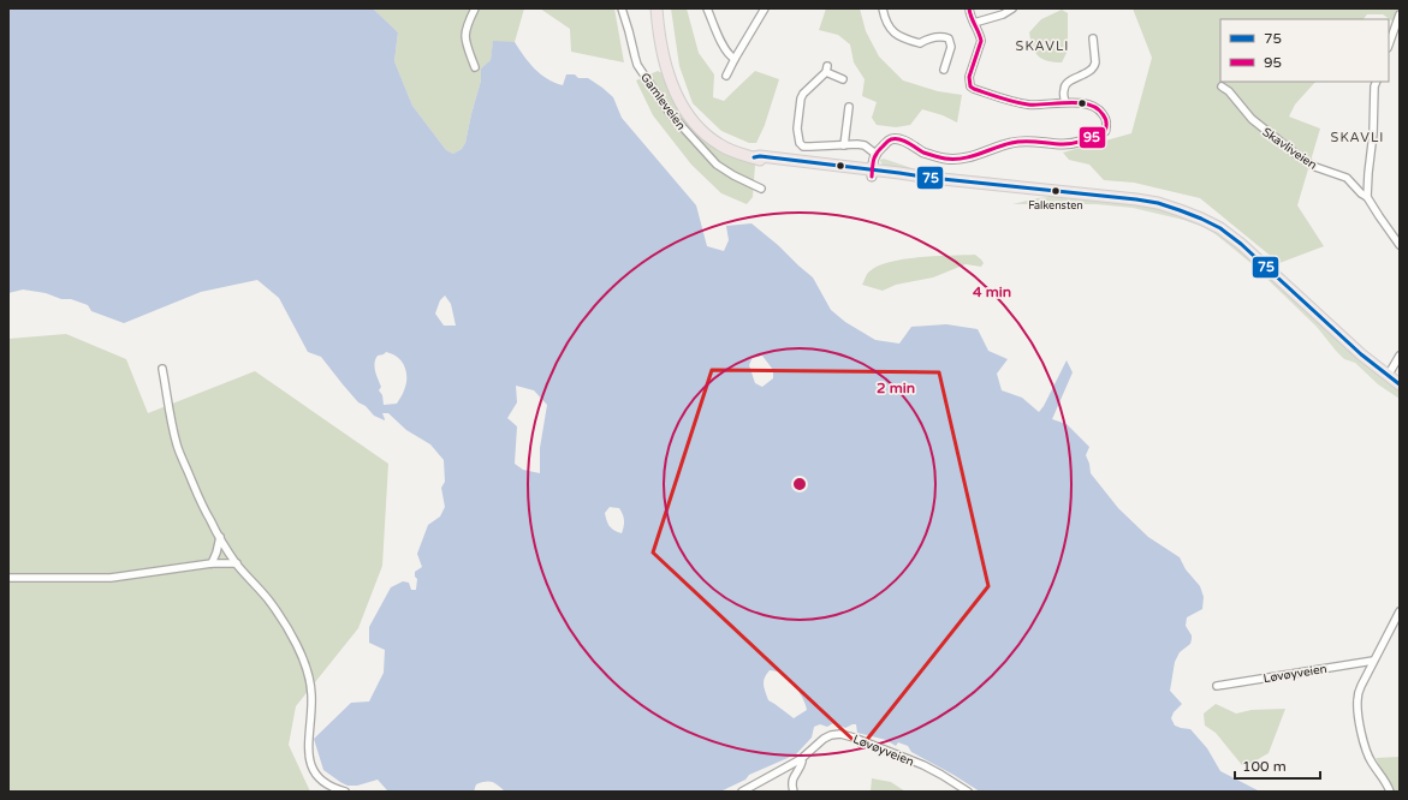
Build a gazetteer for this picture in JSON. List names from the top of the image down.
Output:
{
  "streets": {
    "street": ["Gamleveien", "Skavliveien", "Løvøyveien"]
  },
  "districts": ["SKAVLI", "SKAVLI"],
  "places": ["Falkensten"],
  "lines": ["transit line 95", "transit line 75"],
  "legend": ["75", "95"],
  "scale_bar": "100 m",
  "rings": ["4 min", "2 min"]
}
